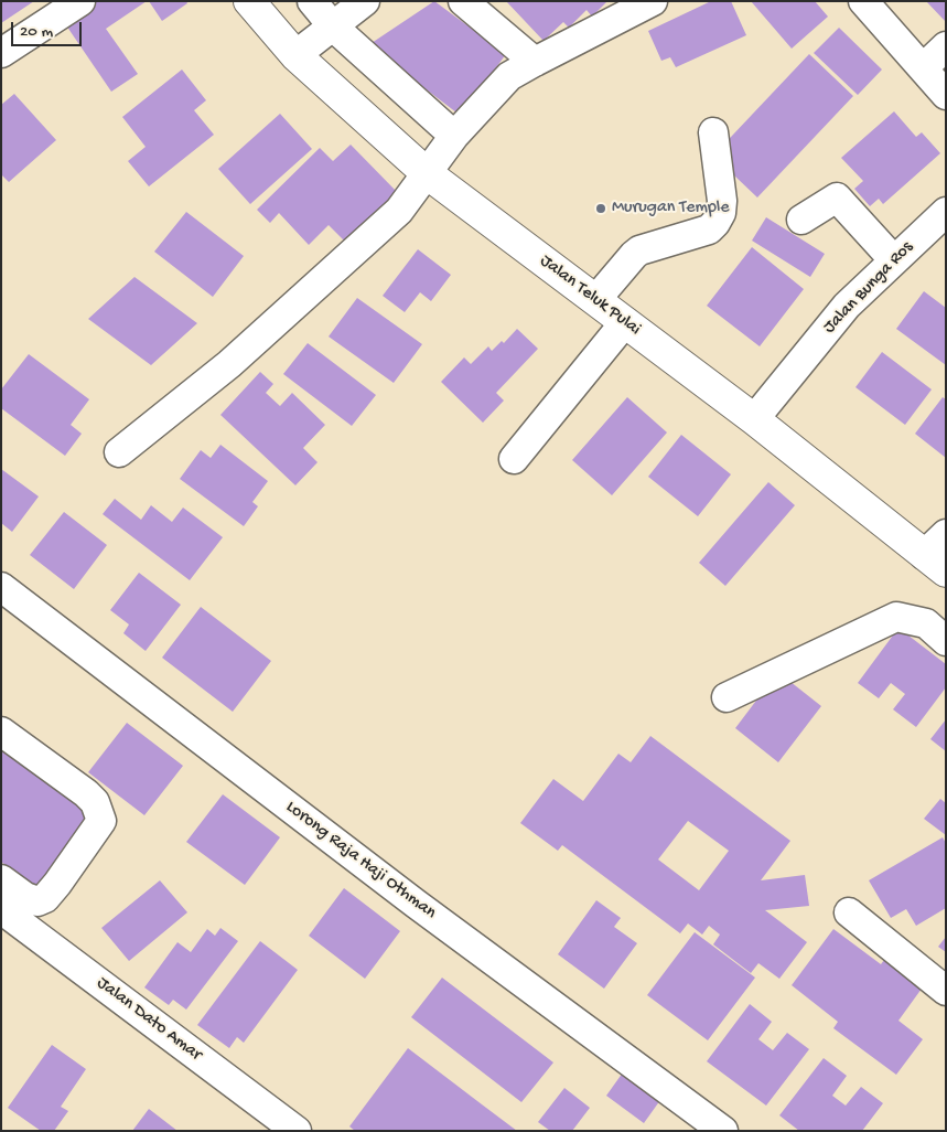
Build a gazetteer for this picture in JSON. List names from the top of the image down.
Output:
{
  "streets": {
    "main road": ["Jalan Teluk Pulai"],
    "street": ["Jalan Bunga Ros", "Lorong Raja Haji Othman", "Jalan Dato Amar"]
  },
  "crossings": [
    ["Jalan Bunga Ros", "Jalan Teluk Pulai"]
  ],
  "places": ["Murugan Temple"],
  "scale_bar": "20 m"
}
